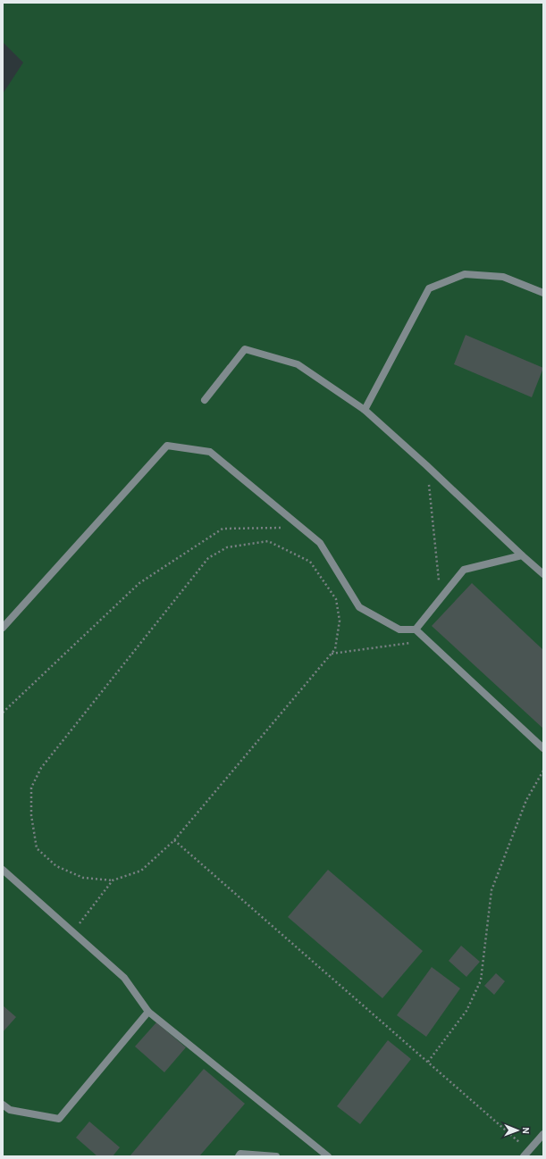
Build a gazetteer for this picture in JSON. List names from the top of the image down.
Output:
{
  "north": "right"
}
